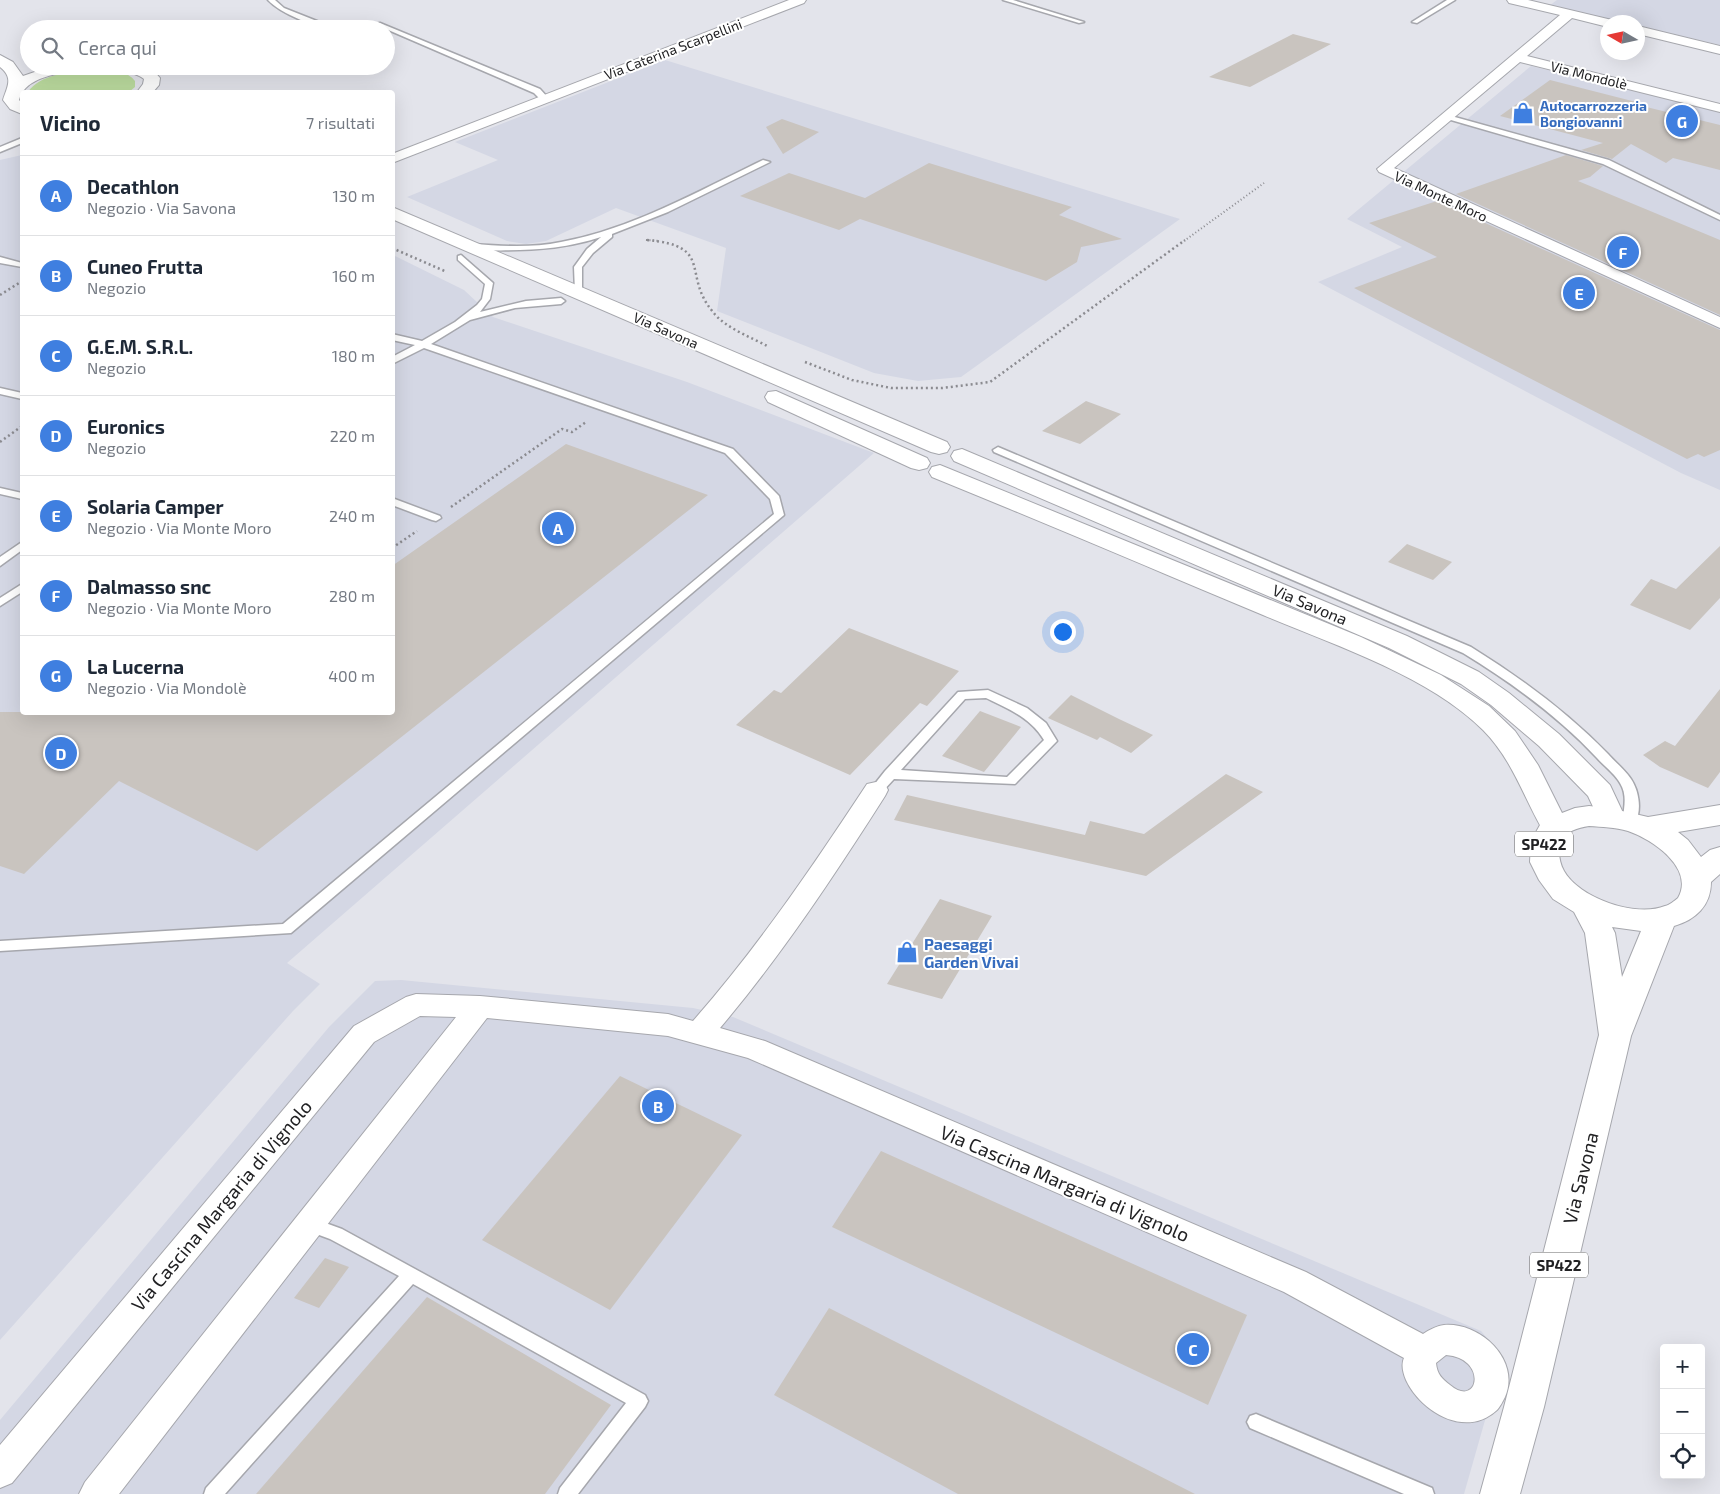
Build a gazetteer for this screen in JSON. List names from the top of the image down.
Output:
{
  "streets": {
    "street": [
      "Via Caterina Scarpellini",
      "Via Mondolè",
      "Via Monte Moro",
      "Via Savona",
      "SP422",
      "Via Cascina Margaria di Vignolo"
    ]
  },
  "crossings": [
    ["Via Mondolè", "Via Monte Moro"],
    ["Via Savona", "SP422"]
  ],
  "places": {
    "shop": ["Autocarrozzeria Bongiovanni", "Paesaggi Garden Vivai"]
  },
  "north": "left",
  "page": {
    "search": "Cerca qui",
    "heading": ["Vicino", "7 risultati"],
    "pins": [
      "G",
      "F",
      "E",
      "A",
      "D",
      "B",
      "C"
    ],
    "list": [
      {
        "mark": "A",
        "name": "Decathlon",
        "note": "Negozio · Via Savona",
        "value": "130 m"
      },
      {
        "mark": "B",
        "name": "Cuneo Frutta",
        "note": "Negozio",
        "value": "160 m"
      },
      {
        "mark": "C",
        "name": "G.E.M. S.R.L.",
        "note": "Negozio",
        "value": "180 m"
      },
      {
        "mark": "D",
        "name": "Euronics",
        "note": "Negozio",
        "value": "220 m"
      },
      {
        "mark": "E",
        "name": "Solaria Camper",
        "note": "Negozio · Via Monte Moro",
        "value": "240 m"
      },
      {
        "mark": "F",
        "name": "Dalmasso snc",
        "note": "Negozio · Via Monte Moro",
        "value": "280 m"
      },
      {
        "mark": "G",
        "name": "La Lucerna",
        "note": "Negozio · Via Mondolè",
        "value": "400 m"
      }
    ],
    "map_buttons": ["+", "−"]
  }
}
